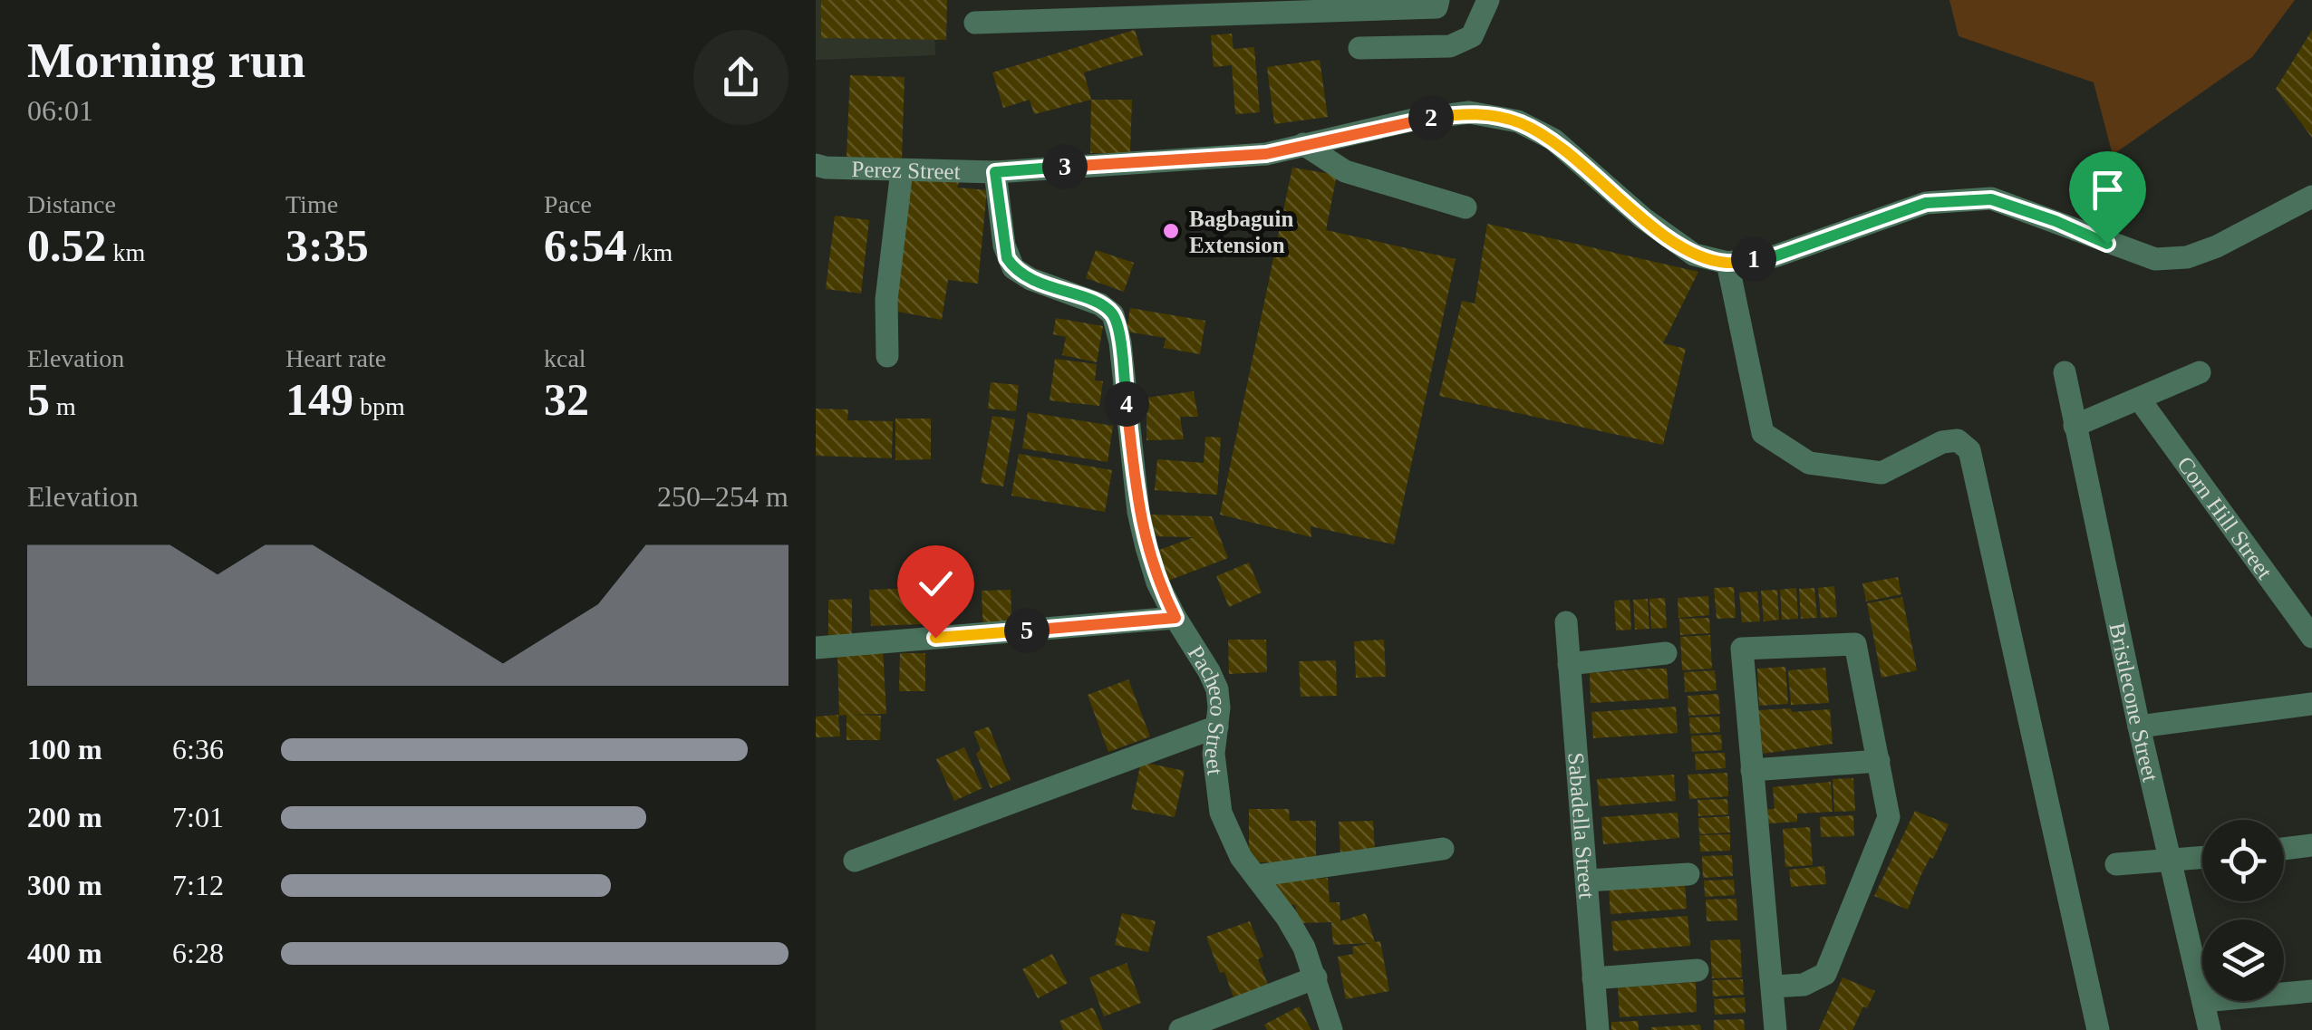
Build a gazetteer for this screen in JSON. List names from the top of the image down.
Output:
{
  "streets": {
    "street": [
      "Perez Street",
      "Corn Hill Street",
      "Bristlecone Street",
      "Pacheco Street",
      "Sabadella Street"
    ]
  },
  "crossings": [
    ["Perez Street", "Pacheco Street"]
  ],
  "places": ["Bagbaguin Extension"],
  "page": {
    "heading": ["Morning run", "06:01"],
    "pins": [
      "2",
      "3",
      "1",
      "4",
      "5"
    ],
    "stats": [
      ["Distance", "0.52 km"],
      ["Time", "3:35"],
      ["Pace", "6:54 /km"],
      ["Elevation", "5 m"],
      ["Heart rate", "149 bpm"],
      ["kcal", "32"]
    ],
    "chart": ["Elevation", "250–254 m"],
    "list": [
      {
        "name": "100 m",
        "note": "6:36"
      },
      {
        "name": "200 m",
        "note": "7:01"
      },
      {
        "name": "300 m",
        "note": "7:12"
      },
      {
        "name": "400 m",
        "note": "6:28"
      }
    ]
  }
}
